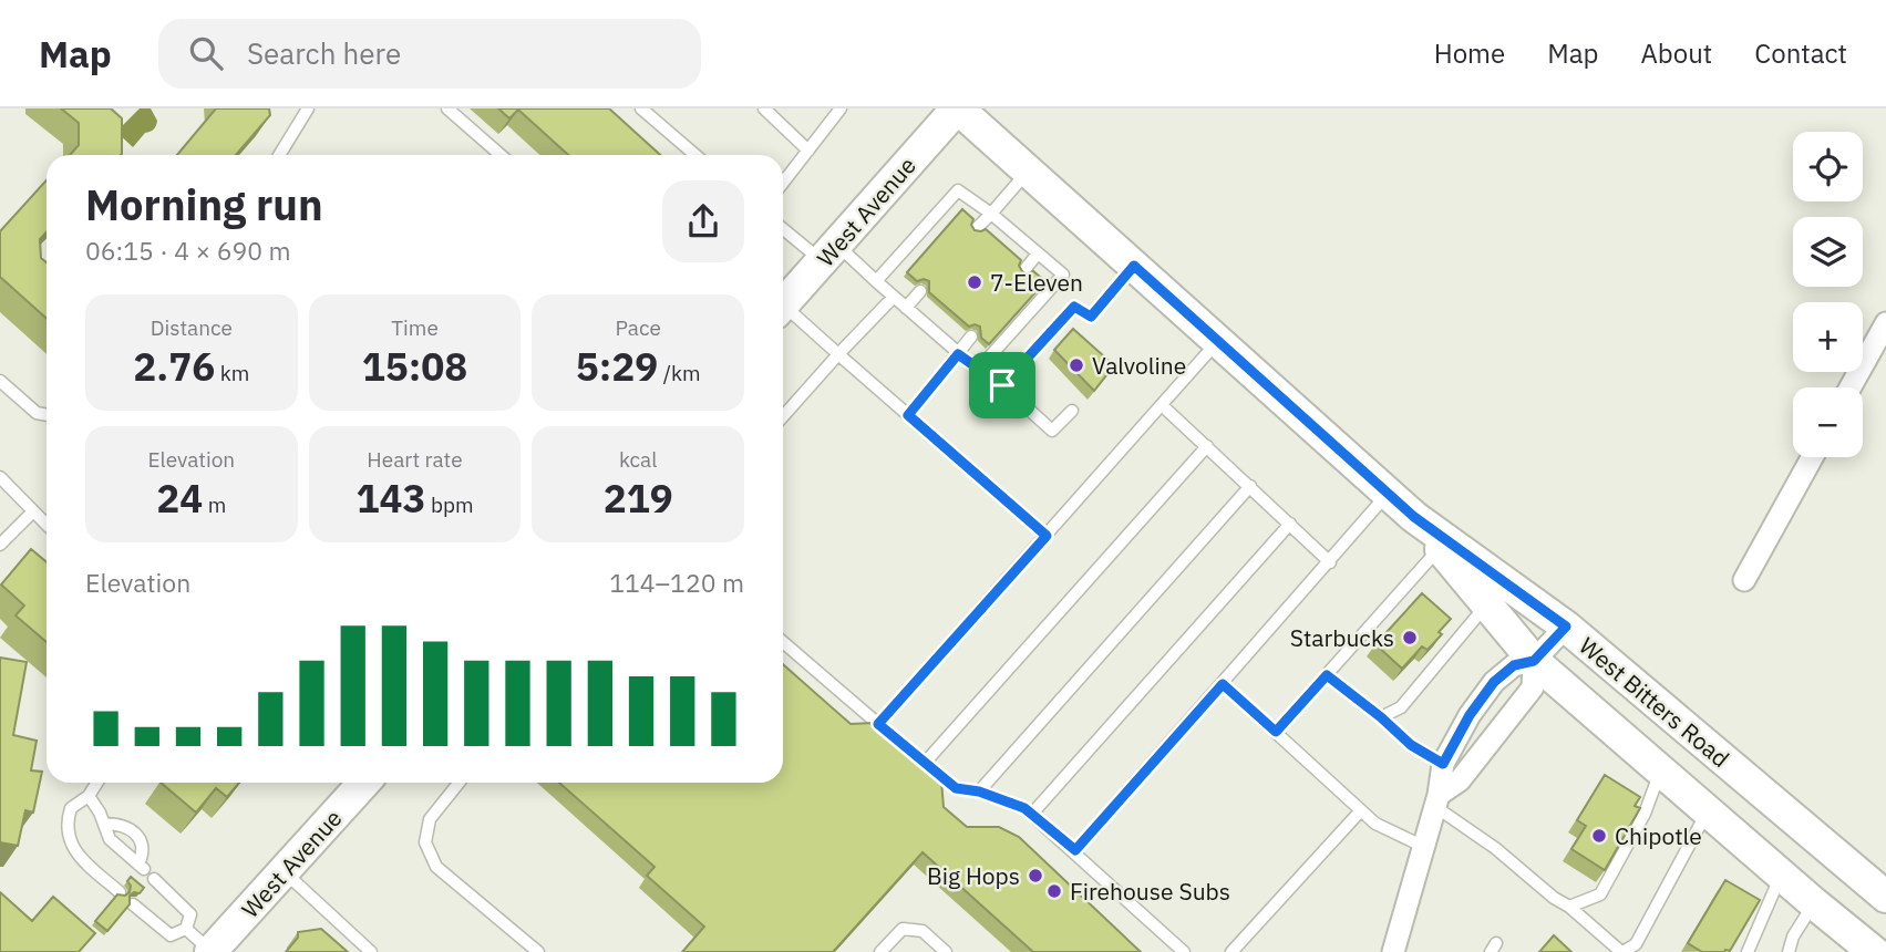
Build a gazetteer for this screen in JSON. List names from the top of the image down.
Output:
{
  "streets": {
    "main road": ["West Avenue", "West Bitters Road"]
  },
  "crossings": [
    ["West Avenue", "West Bitters Road"]
  ],
  "places": [
    "7-Eleven",
    "Valvoline",
    "Starbucks",
    "Chipotle",
    "Big Hops",
    "Firehouse Subs"
  ],
  "page": {
    "header": "Map",
    "search": "Search here",
    "nav": [
      "Home",
      "Map",
      "About",
      "Contact"
    ],
    "map_buttons": ["+", "−"],
    "heading": ["Morning run", "06:15 · 4 × 690 m"],
    "stats": [
      ["Distance", "2.76 km"],
      ["Time", "15:08"],
      ["Pace", "5:29 /km"],
      ["Elevation", "24 m"],
      ["Heart rate", "143 bpm"],
      ["kcal", "219"]
    ],
    "chart": ["Elevation", "114–120 m"]
  }
}
